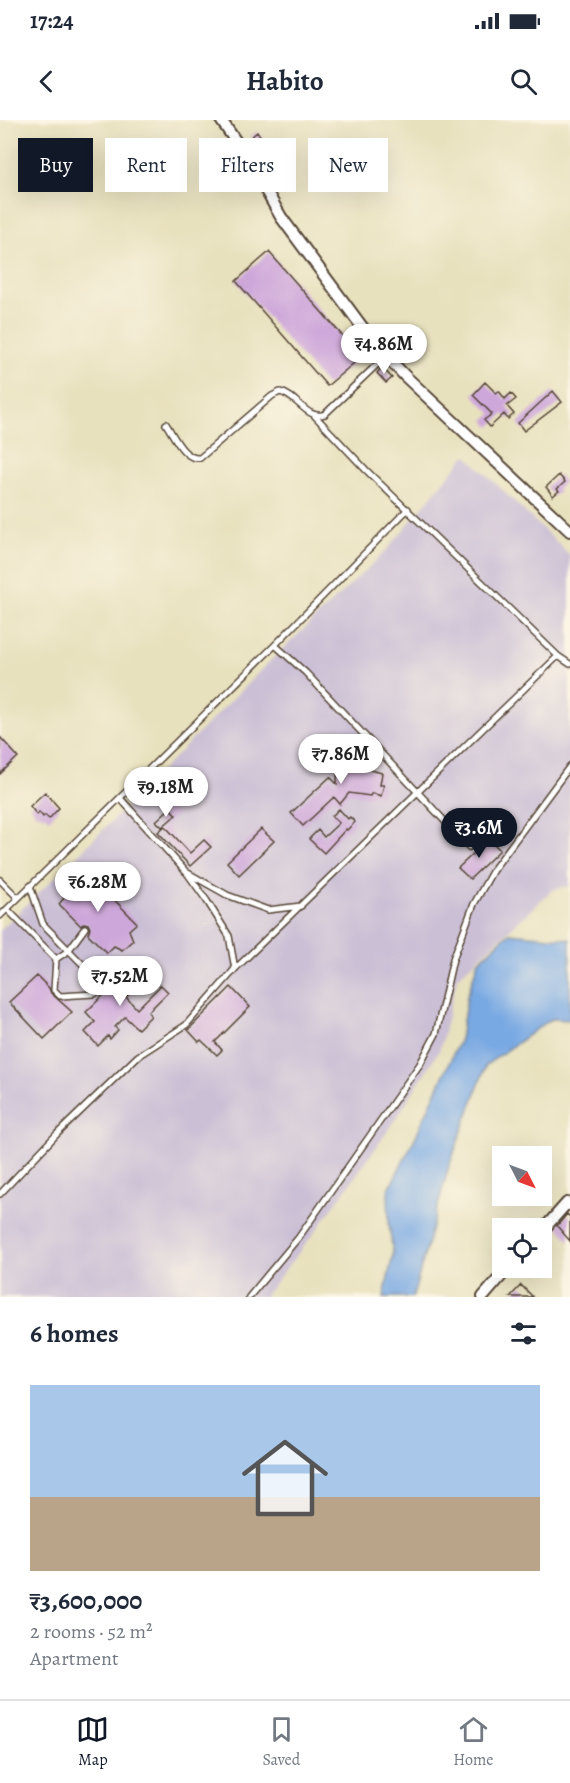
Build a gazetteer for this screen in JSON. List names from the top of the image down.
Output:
{
  "north": "bottom right",
  "page": {
    "status": "17:24",
    "header": "Habito",
    "chip": [
      "Buy",
      "Rent",
      "Filters",
      "New"
    ],
    "price": [
      "₹4.86M",
      "₹7.86M",
      "₹9.18M",
      "₹3.6M",
      "₹6.28M",
      "₹7.52M"
    ],
    "heading": "6 homes",
    "list": [
      {
        "name": "₹3,600,000",
        "note": "2 rooms · 52 m² · Apartment"
      }
    ],
    "tabs": ["Map", "Saved", "Home"]
  }
}
